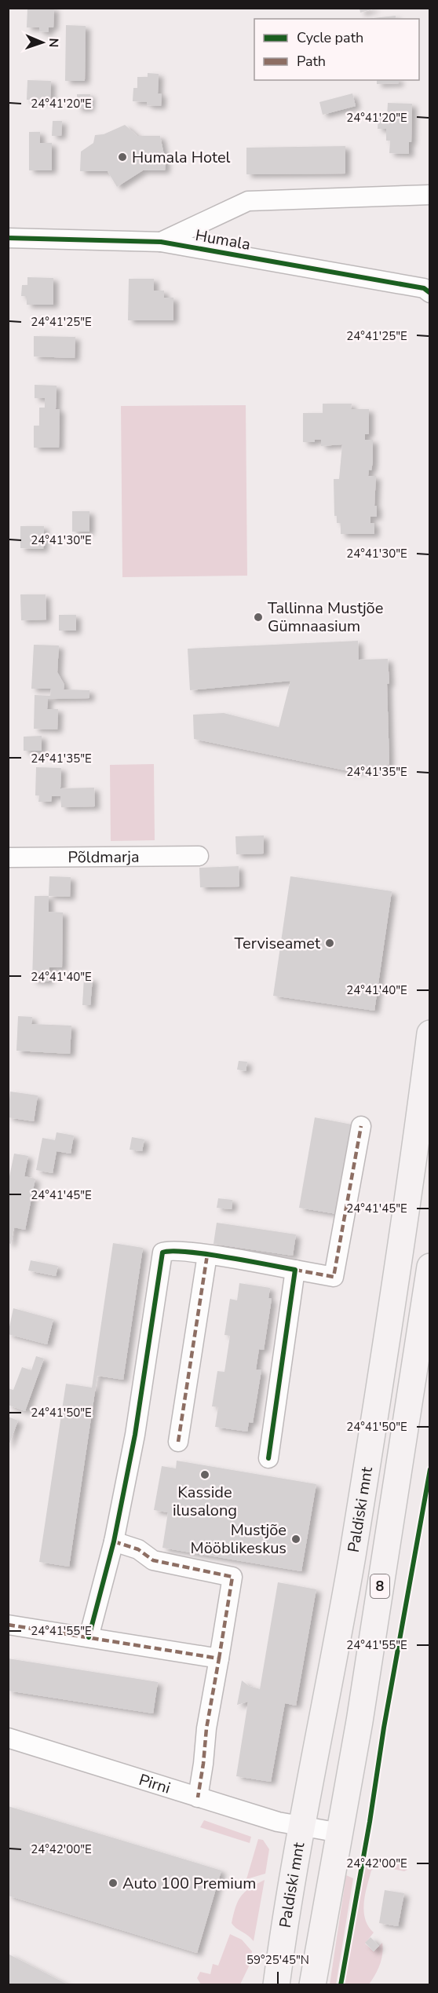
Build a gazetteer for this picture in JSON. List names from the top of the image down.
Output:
{
  "streets": {
    "main road": ["Paldiski mnt", "8"],
    "street": ["Humala", "Põldmarja", "Pirni"]
  },
  "crossings": [
    ["Paldiski mnt", "Pirni"]
  ],
  "places": [
    "Humala Hotel",
    "Tallinna Mustjõe Gümnaasium",
    "Terviseamet",
    "Kasside ilusalong",
    "Mustjõe Mööblikeskus",
    "Auto 100 Premium"
  ],
  "legend": ["Cycle path", "Path"],
  "north": "right",
  "coordinates": [
    "24°41'20\"E",
    "24°41'25\"E",
    "24°41'30\"E",
    "24°41'35\"E",
    "24°41'40\"E",
    "24°41'45\"E",
    "24°41'50\"E",
    "24°41'55\"E",
    "24°42'00\"E",
    "59°25'45\"N"
  ]
}
